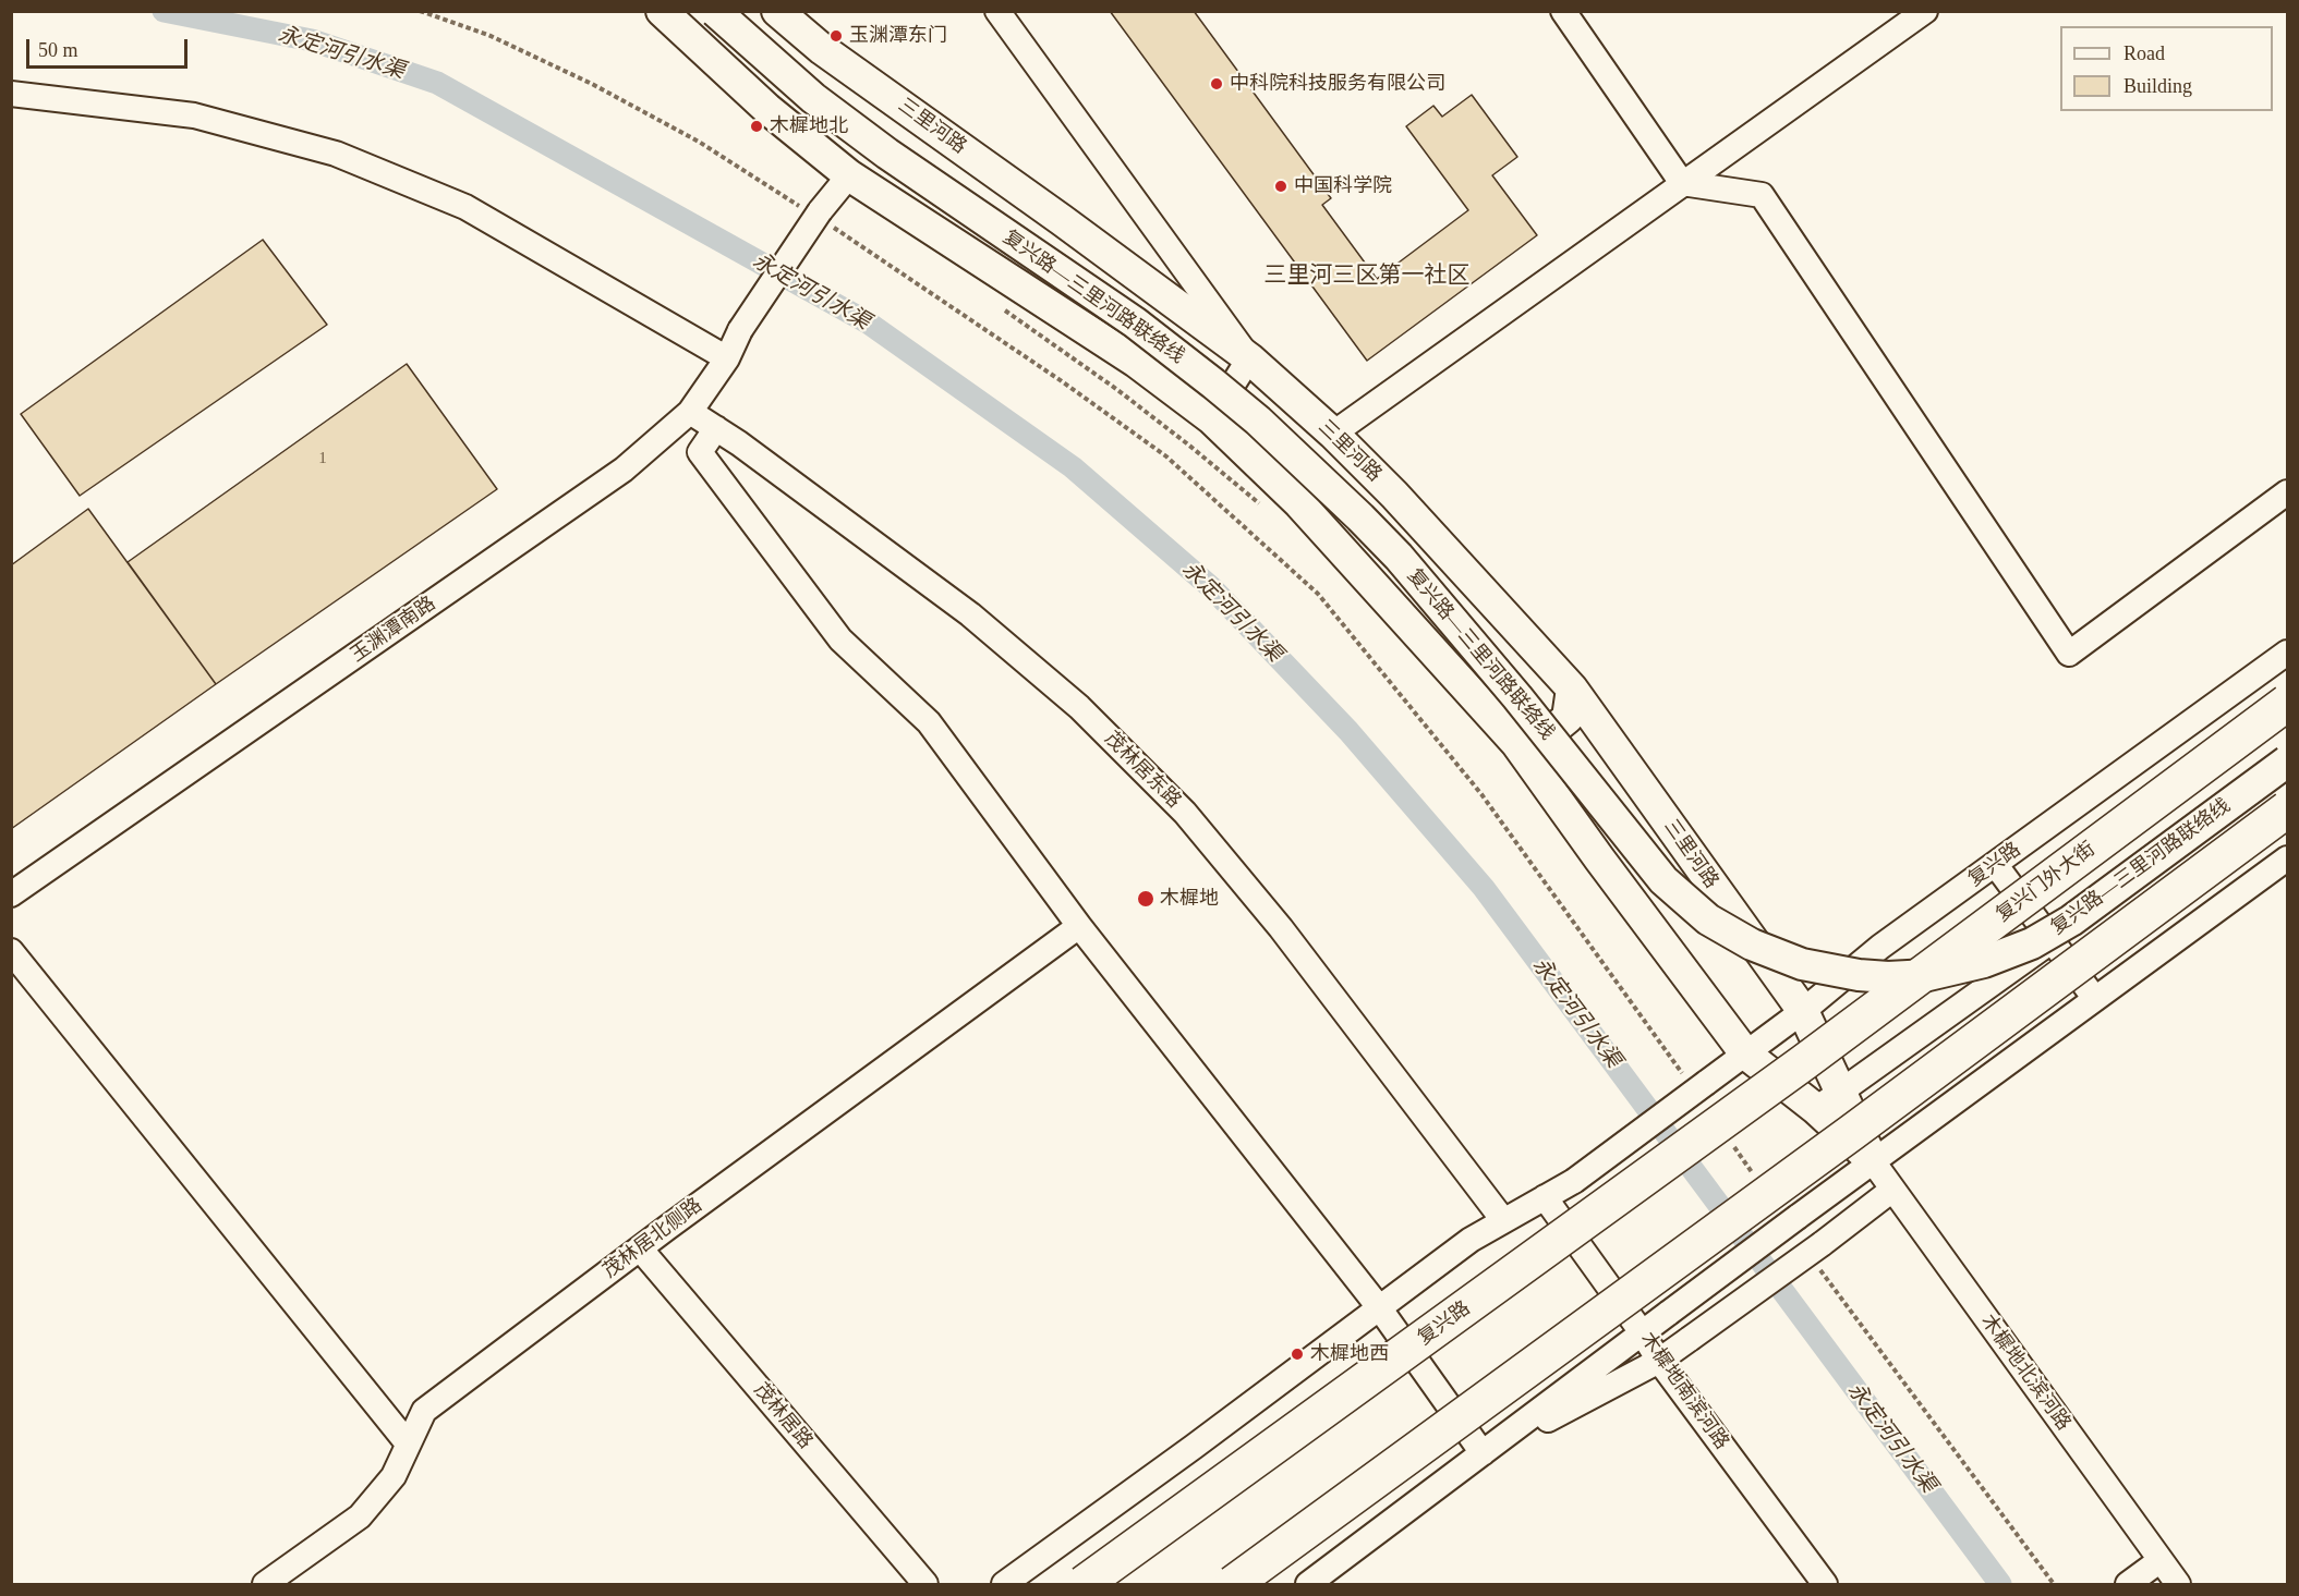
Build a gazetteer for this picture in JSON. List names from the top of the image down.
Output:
{
  "streets": {
    "highway": ["复兴路", "复兴门外大街"],
    "main road": ["三里河路", "复兴路—三里河路联络线"],
    "street": [
      "玉渊潭南路",
      "茂林居东路",
      "茂林居北侧路",
      "木樨地北滨河路",
      "木樨地南滨河路",
      "茂林居路"
    ]
  },
  "crossings": [
    ["三里河路", "复兴路"],
    ["三里河路", "木樨地北滨河路"],
    ["玉渊潭南路", "茂林居东路"],
    ["复兴路", "复兴门外大街"],
    ["复兴路", "木樨地南滨河路"],
    ["茂林居北侧路", "茂林居路"]
  ],
  "districts": ["三里河三区第一社区"],
  "water": ["永定河引水渠"],
  "places": [
    "玉渊潭东门",
    "中科院科技服务有限公司",
    "木樨地北",
    "中国科学院",
    "木樨地",
    "木樨地西"
  ],
  "house_numbers": ["1"],
  "legend": ["Road", "Building"],
  "scale_bar": "50 m"
}
